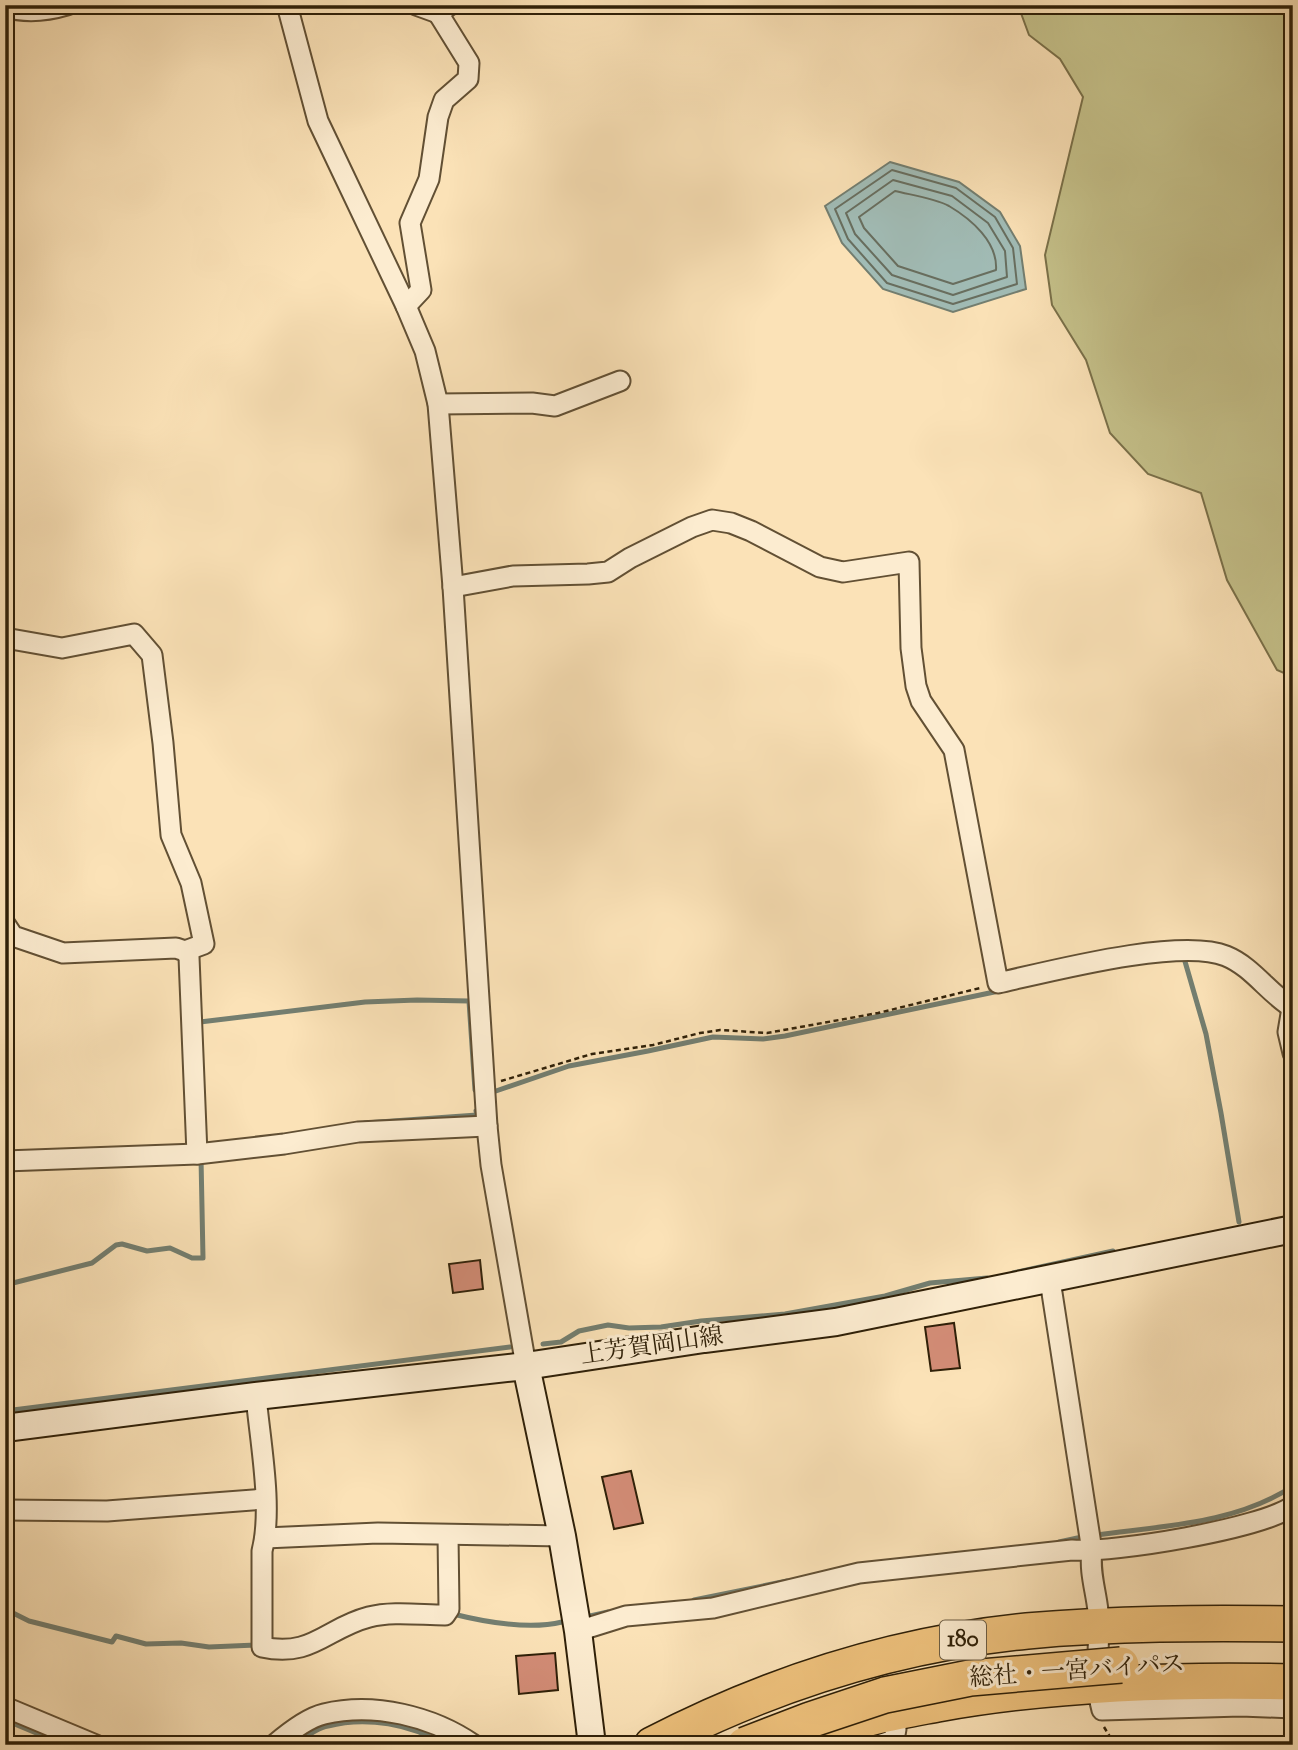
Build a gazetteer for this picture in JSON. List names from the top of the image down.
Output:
{
  "streets": {
    "highway": ["180", "総社・一宮バイパス"],
    "main road": ["上芳賀岡山線"]
  },
  "crossings": [
    ["180", "総社・一宮バイパス"]
  ]
}
